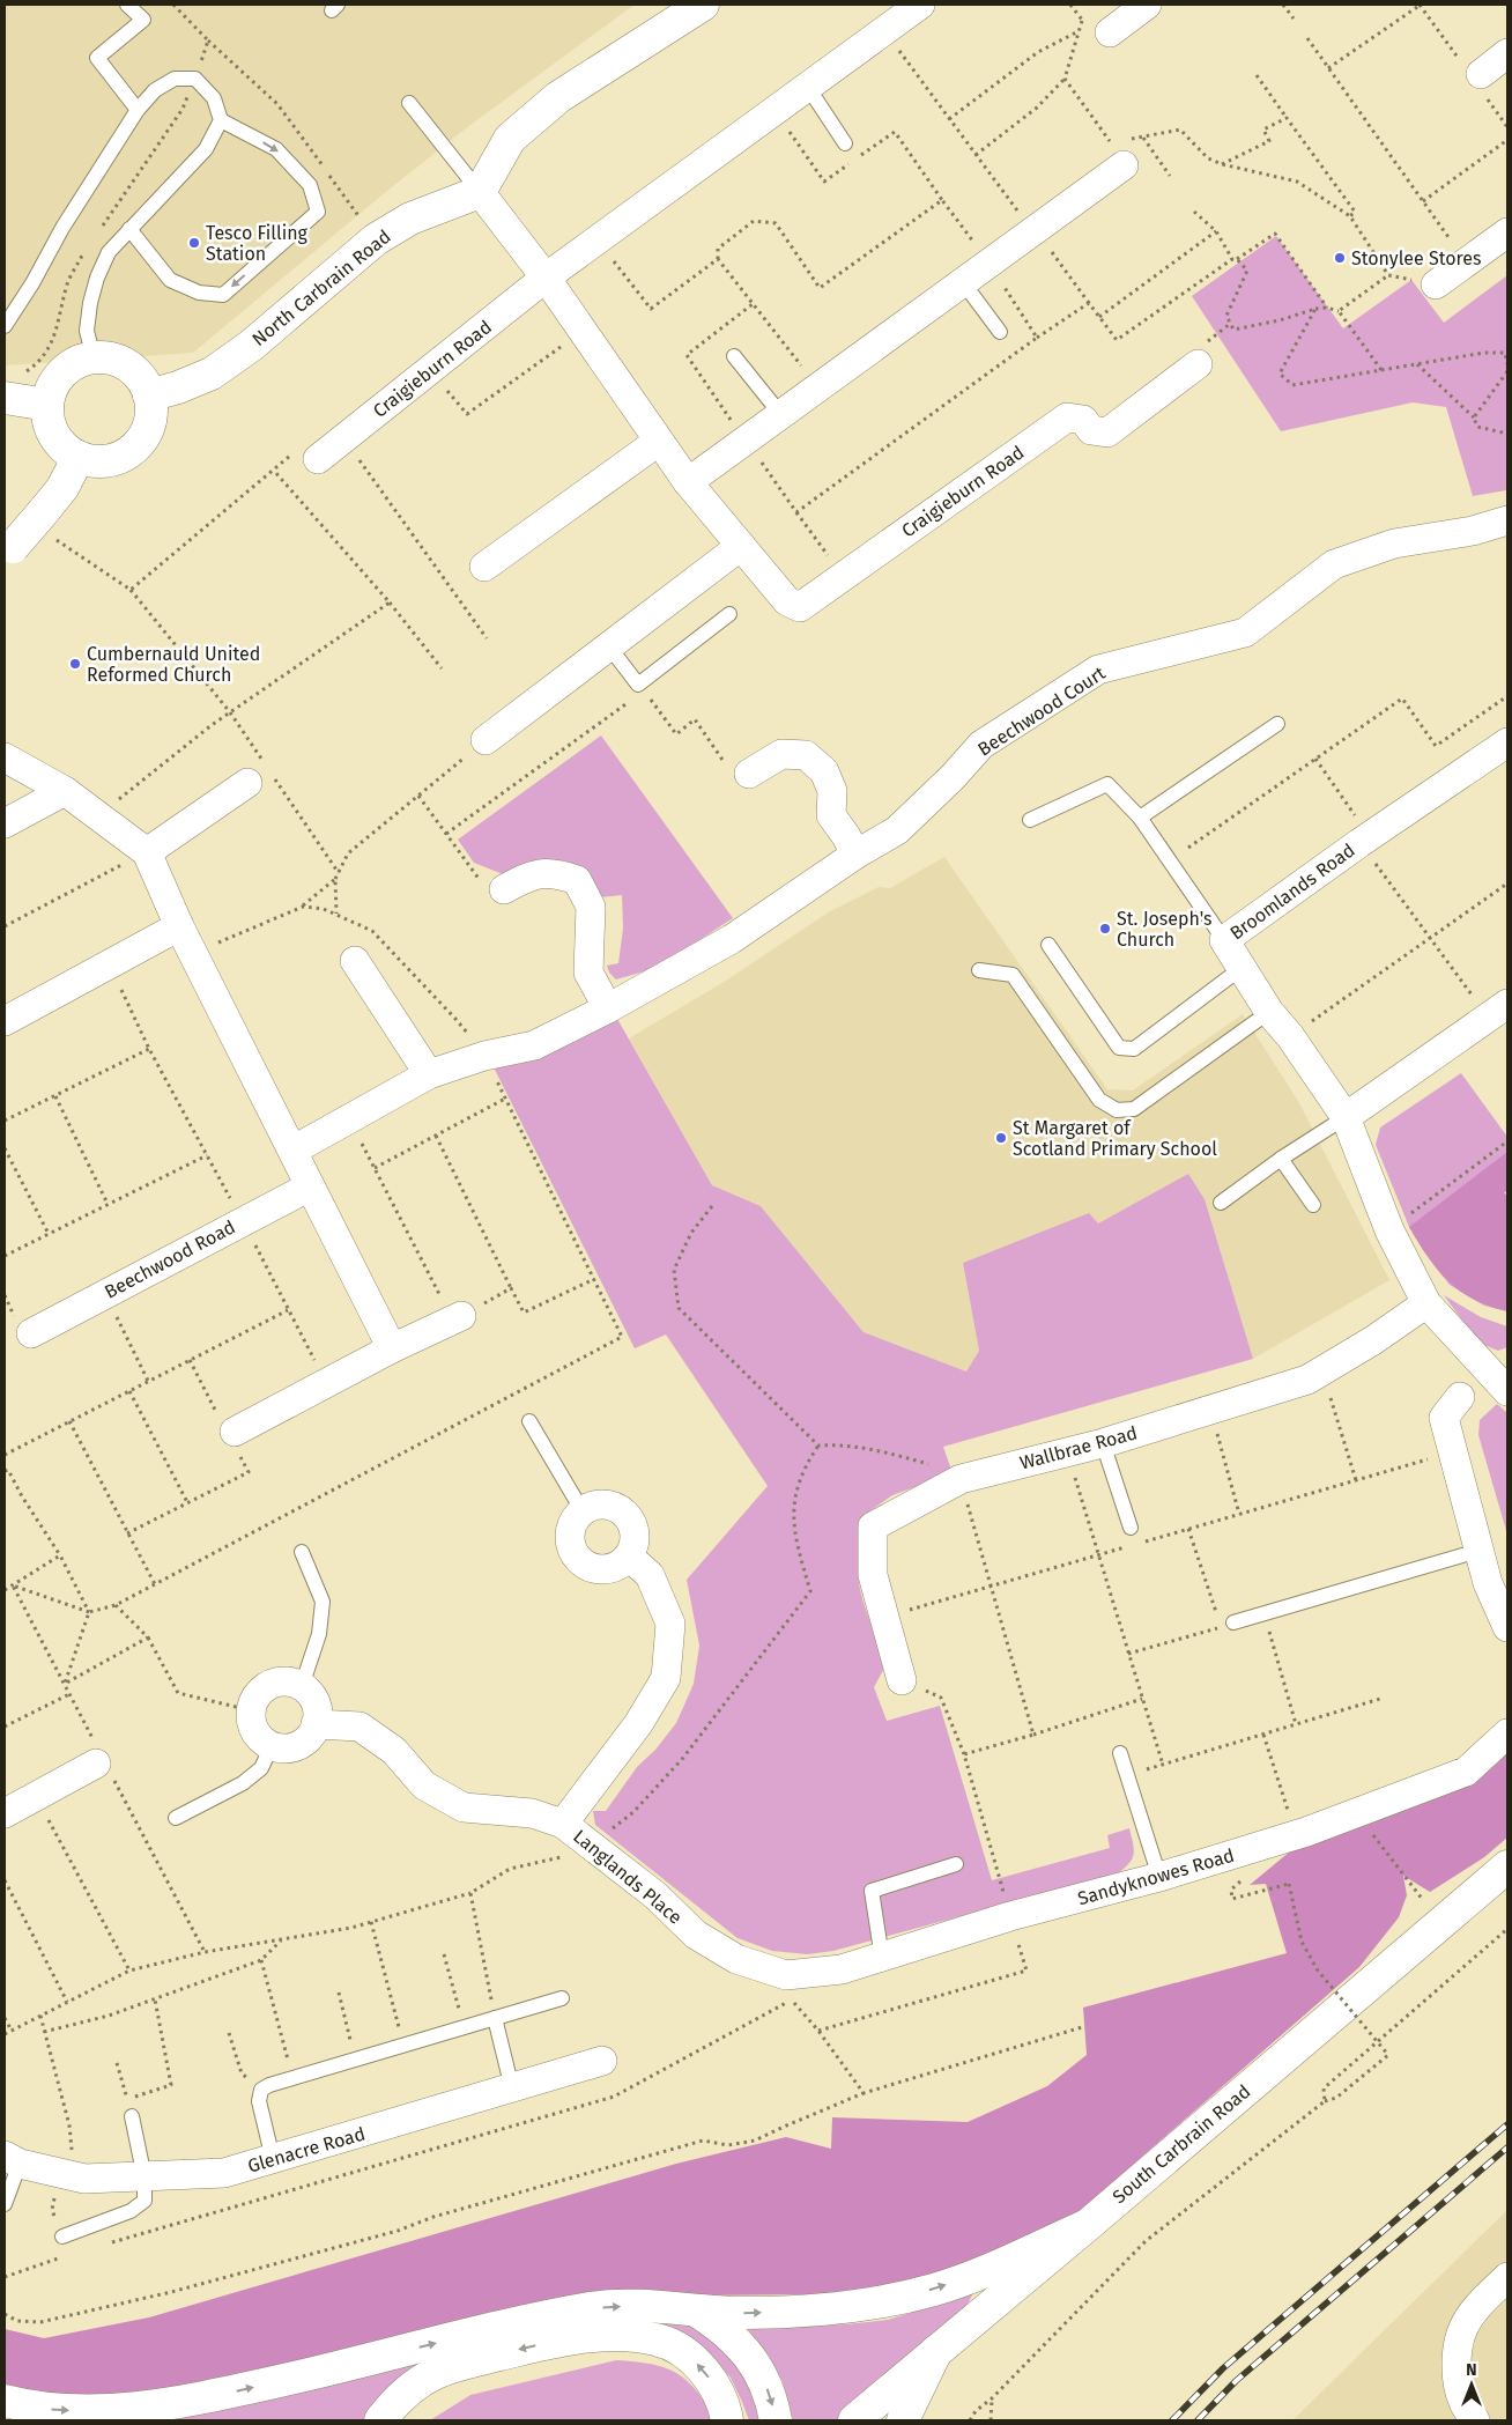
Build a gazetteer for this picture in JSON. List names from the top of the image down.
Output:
{
  "streets": {
    "street": [
      "North Carbrain Road",
      "Craigieburn Road",
      "Beechwood Court",
      "Broomlands Road",
      "Beechwood Road",
      "Wallbrae Road",
      "Langlands Place",
      "Sandyknowes Road",
      "South Carbrain Road",
      "Glenacre Road"
    ]
  },
  "crossings": [
    ["North Carbrain Road", "Craigieburn Road"],
    ["Broomlands Road", "Wallbrae Road"],
    ["Langlands Place", "Sandyknowes Road"]
  ],
  "places": [
    "Tesco Filling Station",
    "Stonylee Stores",
    "Cumbernauld United Reformed Church",
    "St. Joseph's Church",
    "St Margaret of Scotland Primary School"
  ],
  "north": "top"
}
